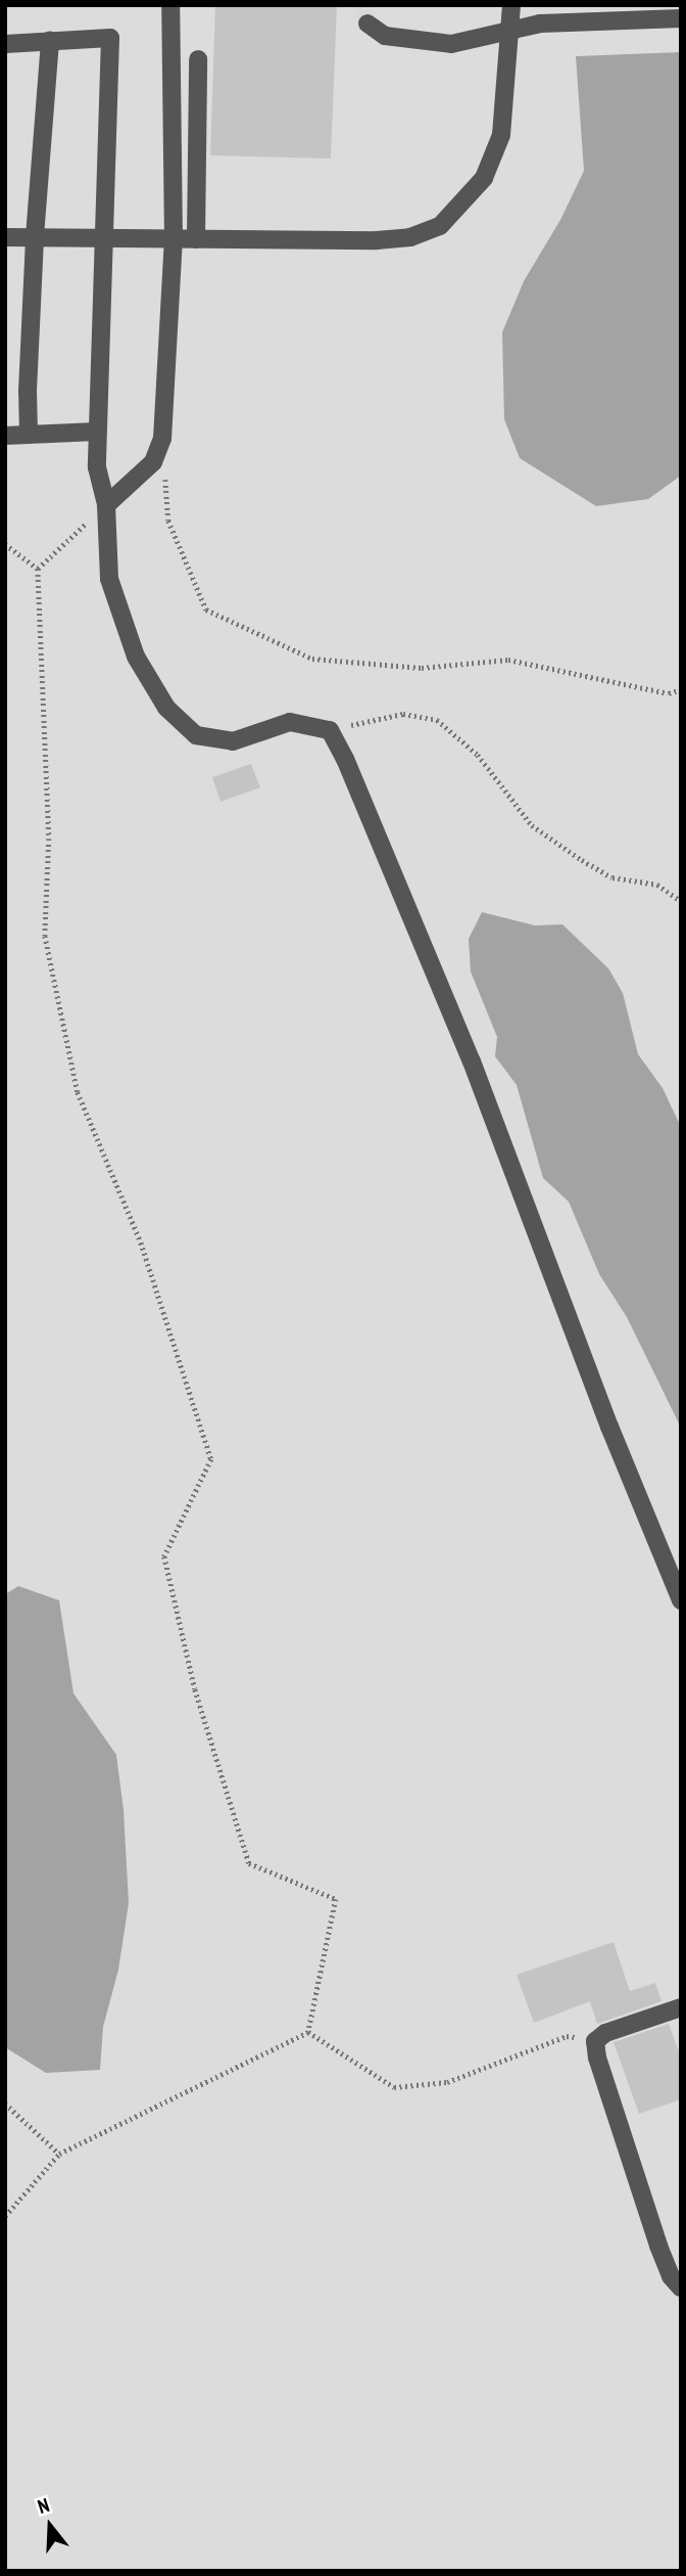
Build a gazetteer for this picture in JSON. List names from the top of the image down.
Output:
{
  "north": "top"
}
